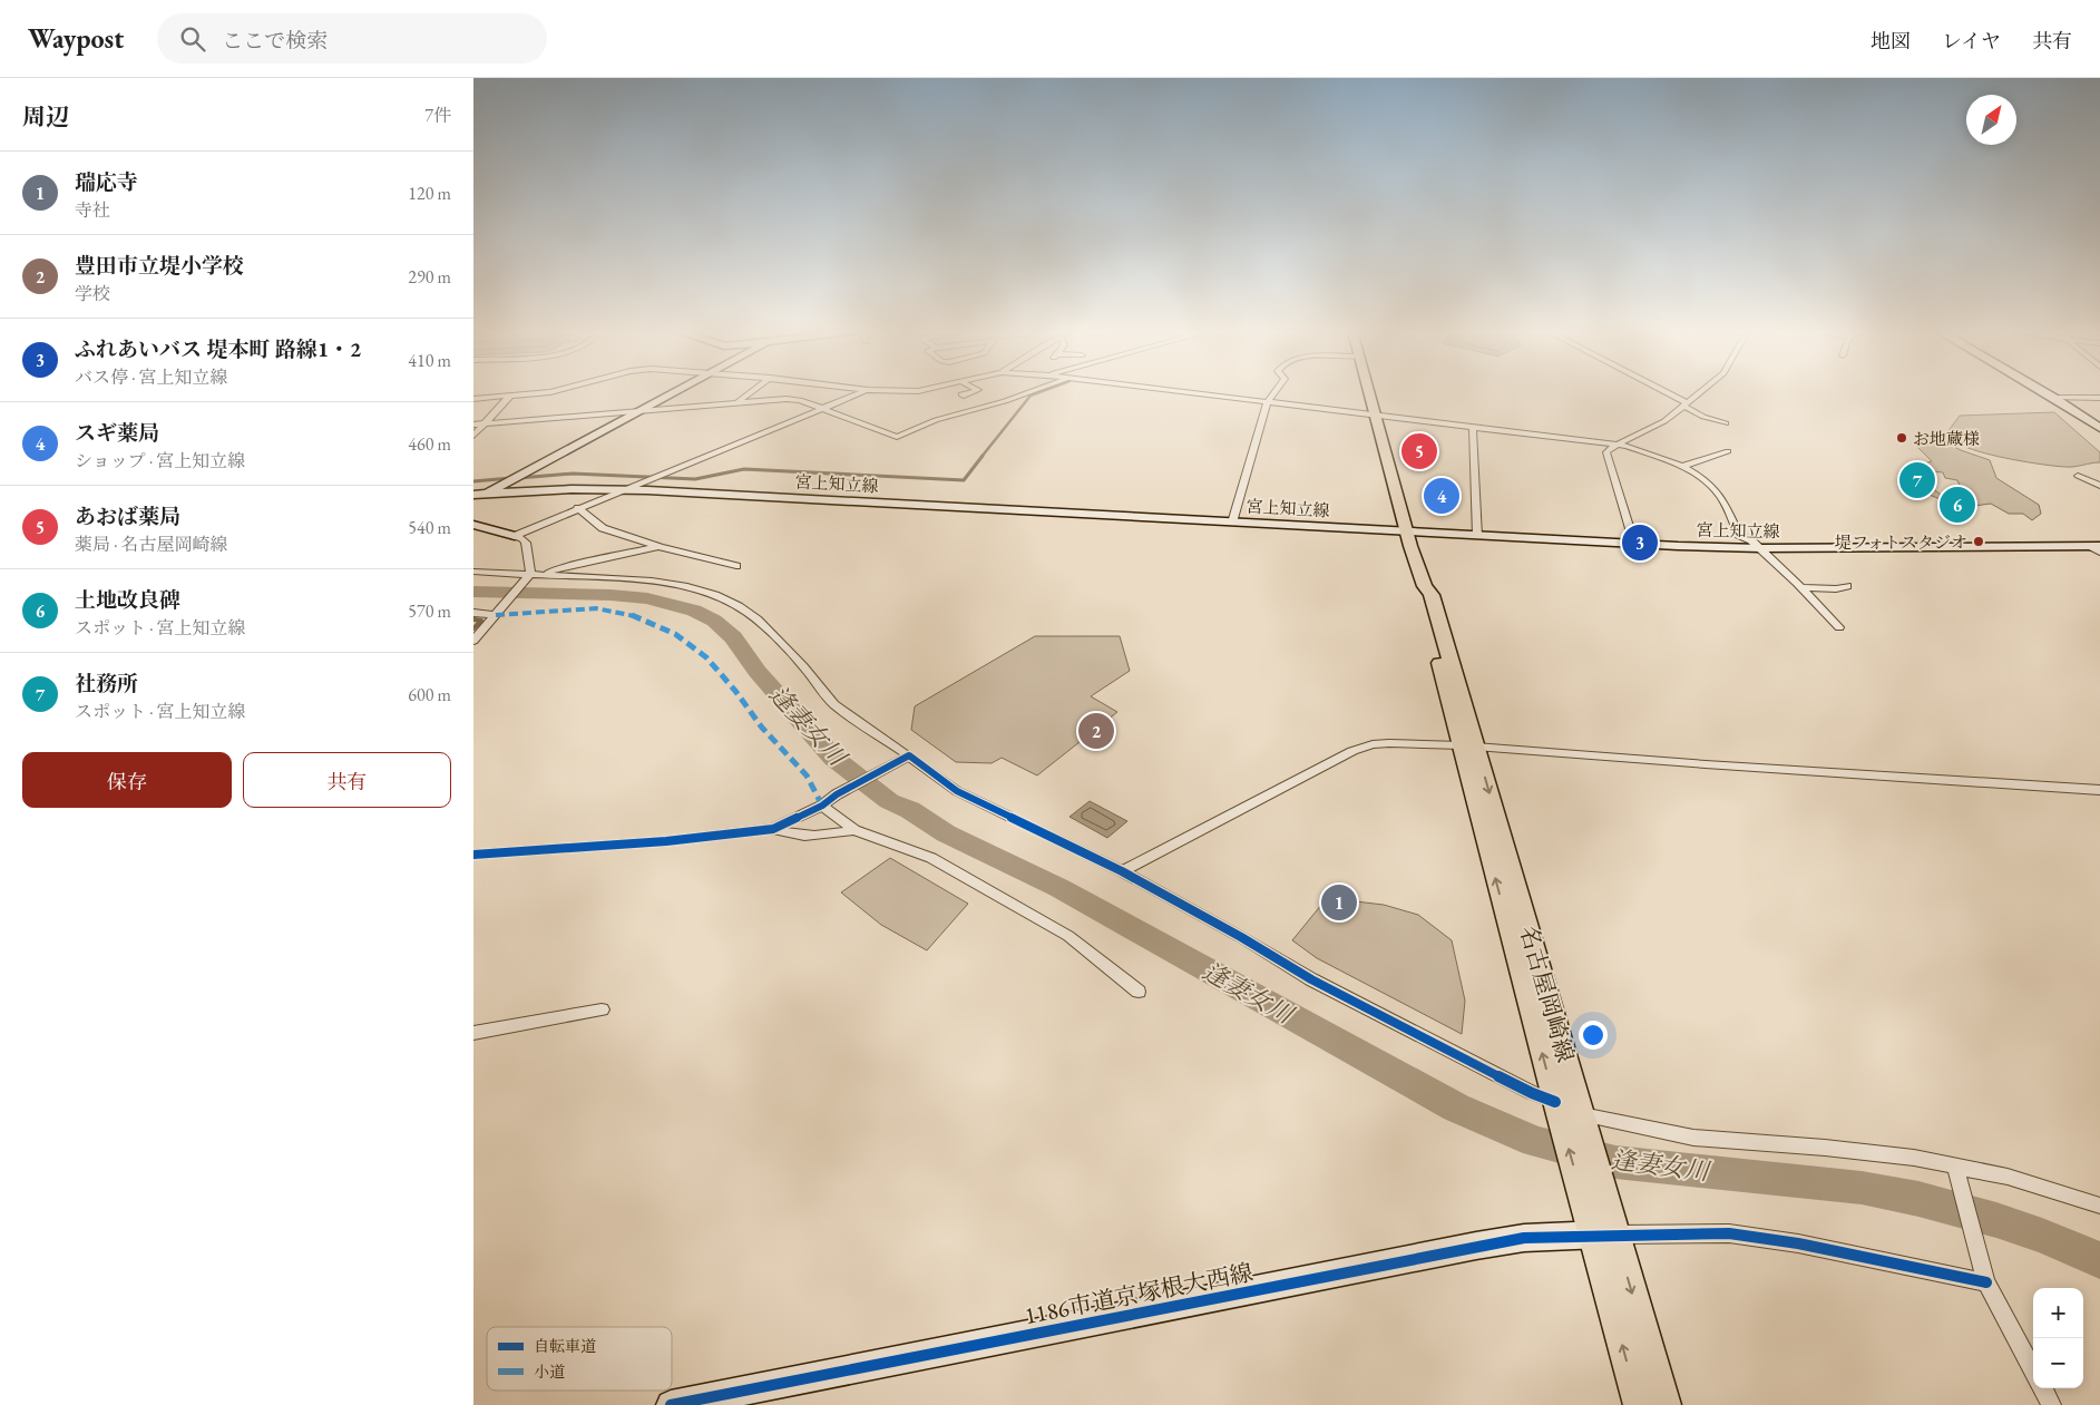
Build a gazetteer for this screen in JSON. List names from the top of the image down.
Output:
{
  "streets": {
    "main road": ["宮上知立線", "名古屋岡崎線", "1186市道京塚根大西線"]
  },
  "crossings": [
    ["宮上知立線", "名古屋岡崎線"],
    ["名古屋岡崎線", "1186市道京塚根大西線"]
  ],
  "water": ["逢妻女川"],
  "places": ["お地蔵様", "堤フォトスタジオ"],
  "legend": ["自転車道", "小道"],
  "north": "top right",
  "page": {
    "header": "Waypost",
    "search": "ここで検索",
    "nav": ["地図", "レイヤ", "共有"],
    "heading": ["周辺", "7件"],
    "list": [
      {
        "mark": "1",
        "name": "瑞応寺",
        "note": "寺社",
        "value": "120 m"
      },
      {
        "mark": "2",
        "name": "豊田市立堤小学校",
        "note": "学校",
        "value": "290 m"
      },
      {
        "mark": "3",
        "name": "ふれあいバス 堤本町 路線1・2",
        "note": "バス停 · 宮上知立線",
        "value": "410 m"
      },
      {
        "mark": "4",
        "name": "スギ薬局",
        "note": "ショップ · 宮上知立線",
        "value": "460 m"
      },
      {
        "mark": "5",
        "name": "あおば薬局",
        "note": "薬局 · 名古屋岡崎線",
        "value": "540 m"
      },
      {
        "mark": "6",
        "name": "土地改良碑",
        "note": "スポット · 宮上知立線",
        "value": "570 m"
      },
      {
        "mark": "7",
        "name": "社務所",
        "note": "スポット · 宮上知立線",
        "value": "600 m"
      }
    ],
    "pins": [
      "5",
      "7",
      "4",
      "6",
      "3",
      "2",
      "1"
    ],
    "buttons": ["保存", "共有"],
    "map_buttons": ["+", "−"]
  }
}
